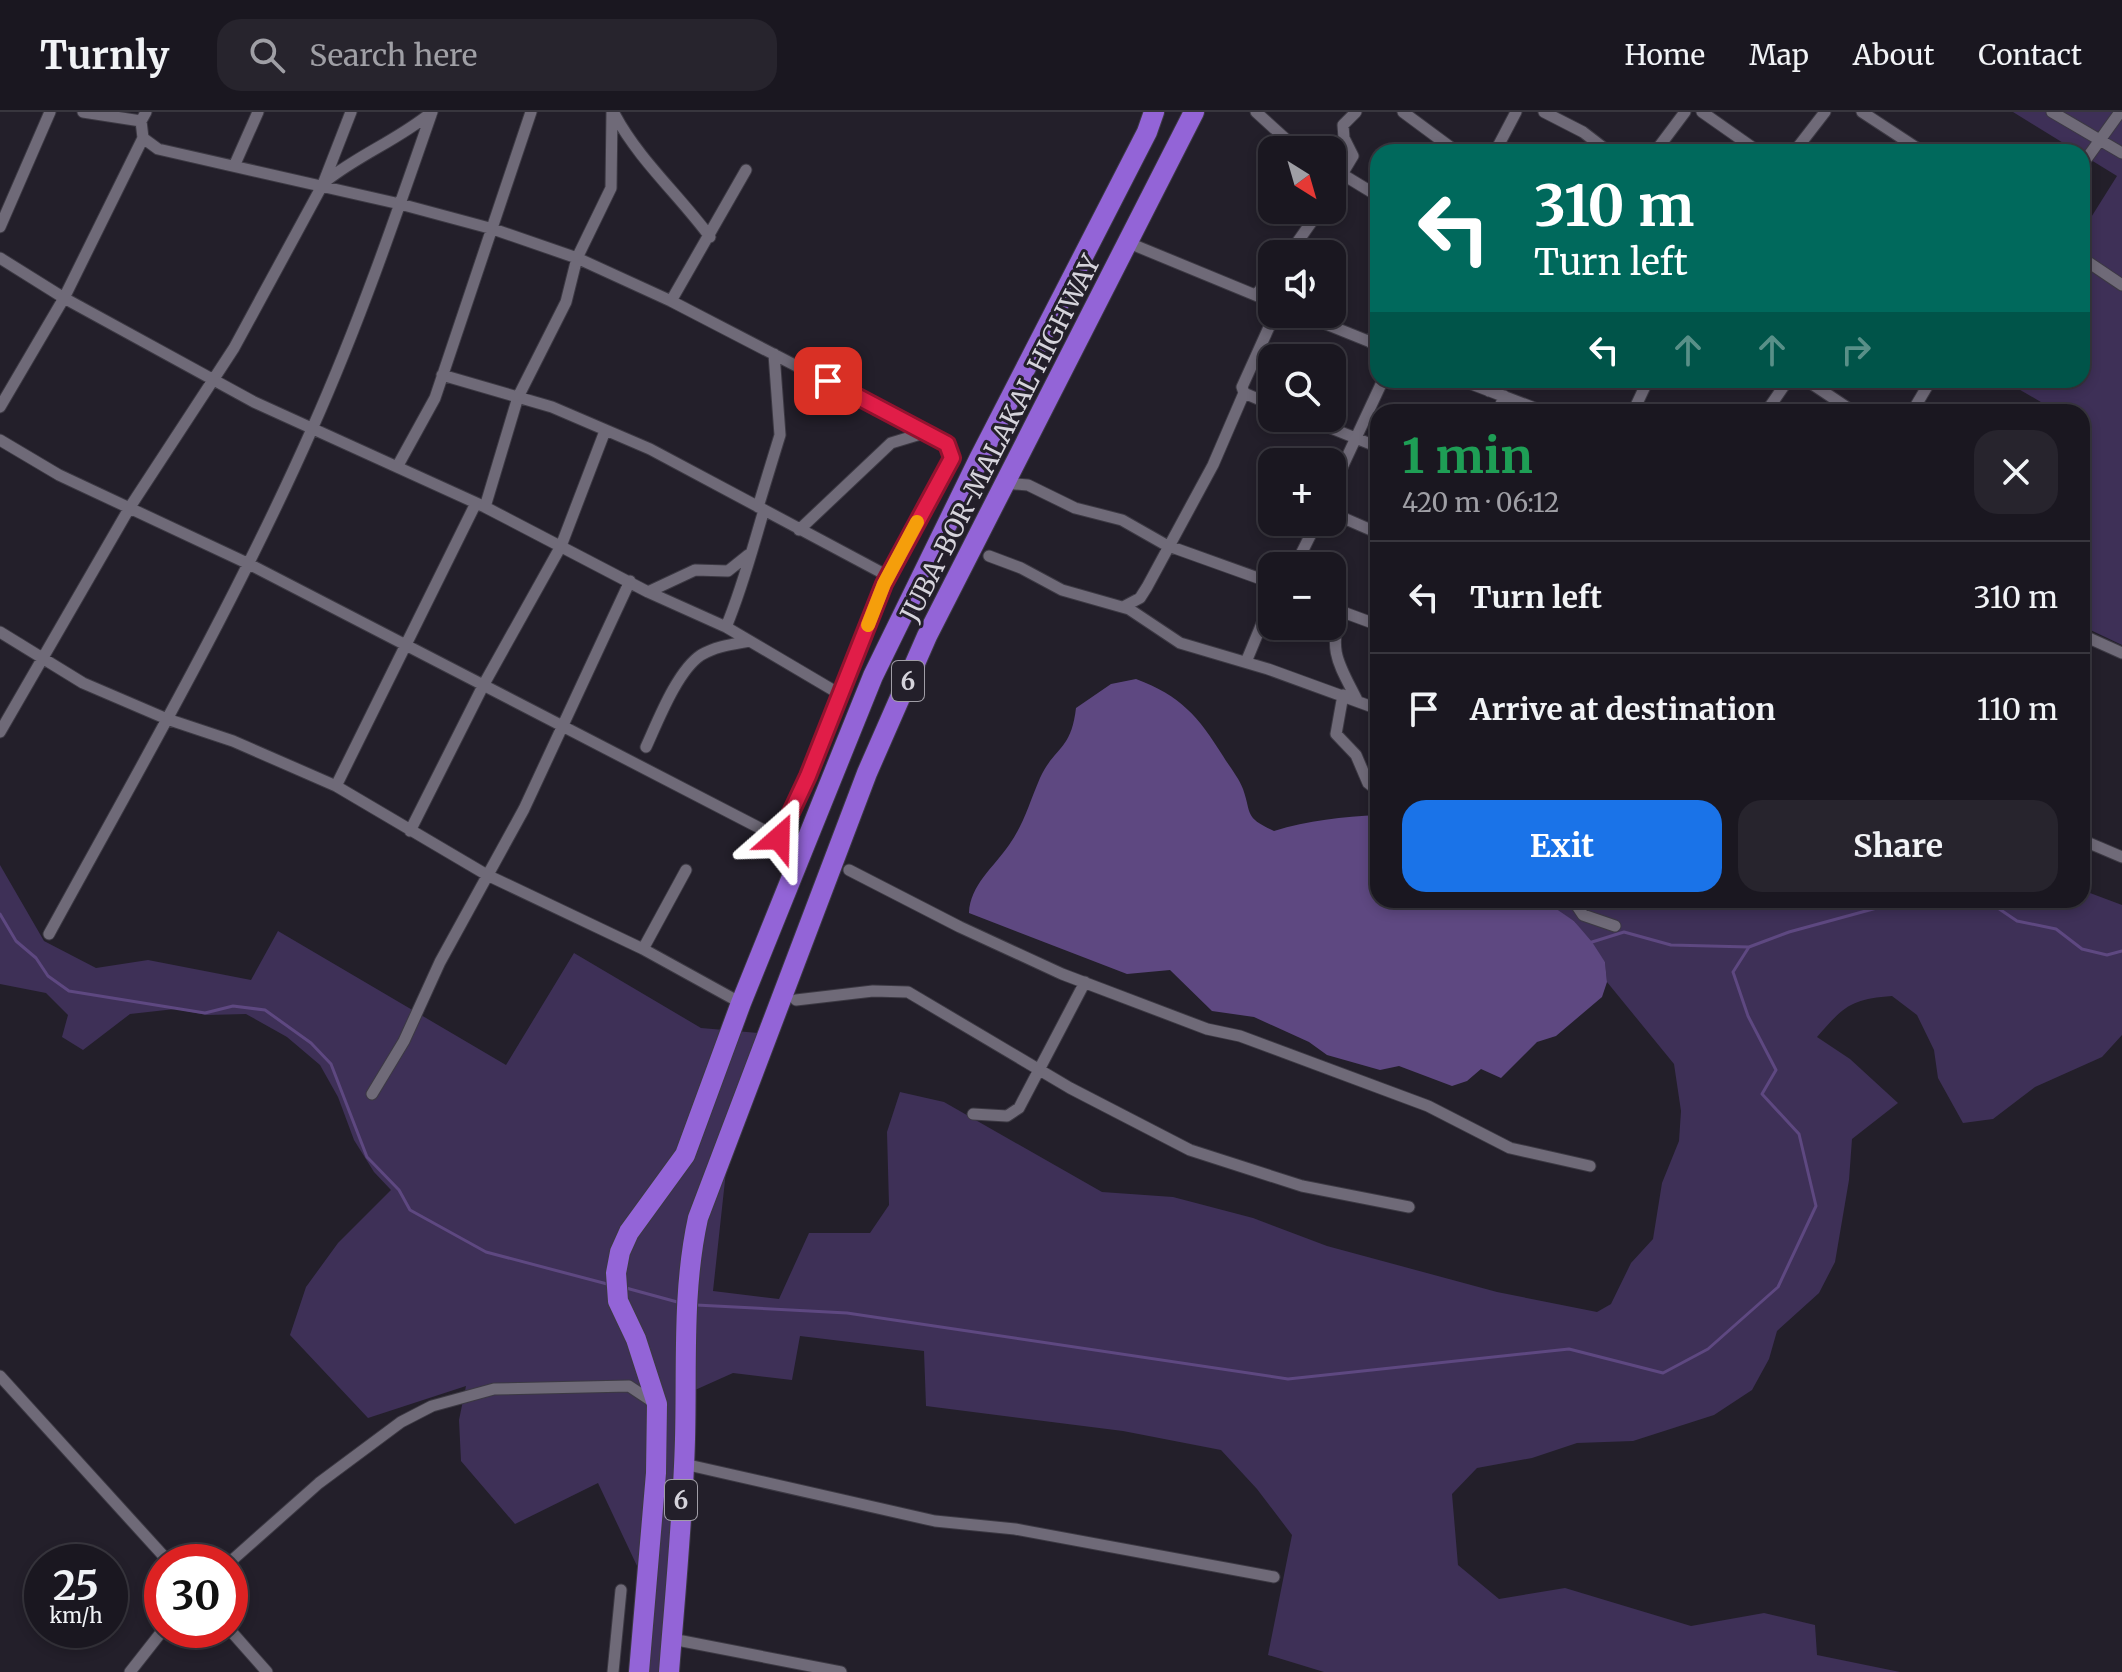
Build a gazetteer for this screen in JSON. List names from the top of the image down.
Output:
{
  "streets": {
    "highway": ["JUBA-BOR-MALAKAL HIGHWAY", "6"]
  },
  "north": "bottom right",
  "page": {
    "header": "Turnly",
    "search": "Search here",
    "nav": [
      "Home",
      "Map",
      "About",
      "Contact"
    ],
    "map_buttons": ["+", "−"],
    "turn": ["310 m", "Turn left"],
    "heading": ["1 min", "420 m · 06:12"],
    "list": [
      {
        "name": "Turn left",
        "value": "310 m"
      },
      {
        "name": "Arrive at destination",
        "value": "110 m"
      }
    ],
    "buttons": ["Exit", "Share"],
    "speed": "25 km/h",
    "limit": "30"
  }
}
